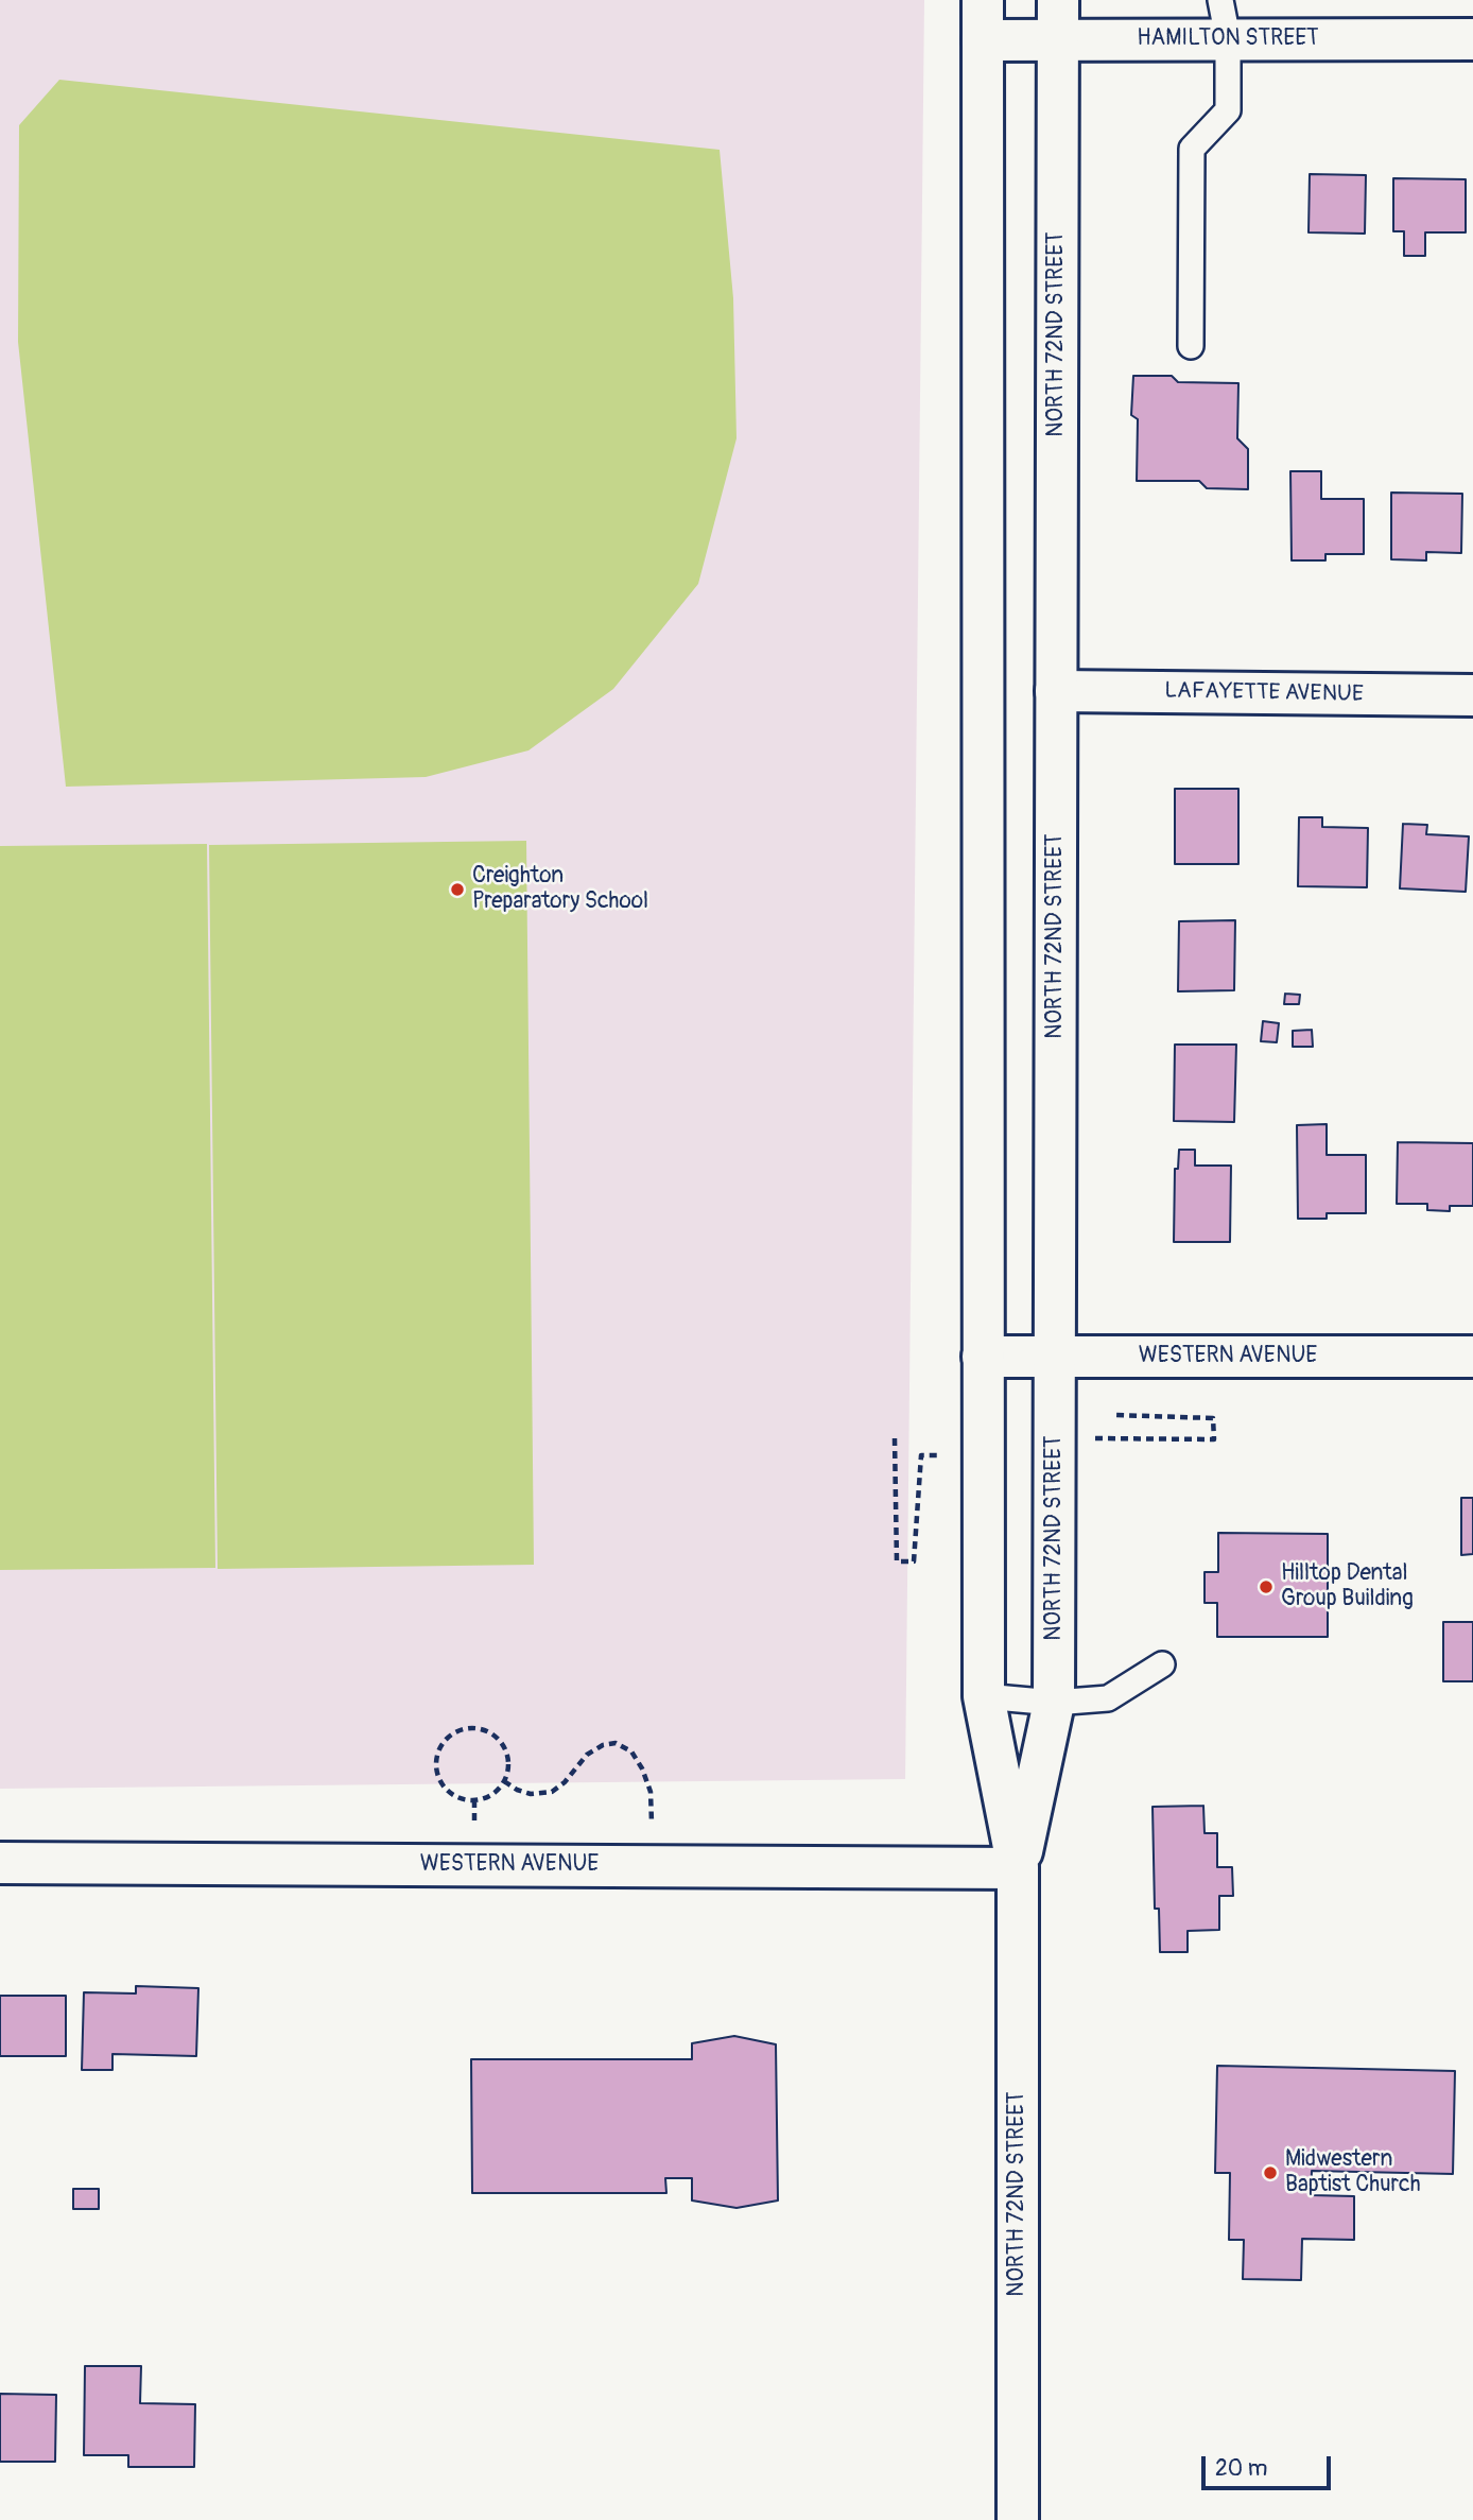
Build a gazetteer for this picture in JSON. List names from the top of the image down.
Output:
{
  "streets": {
    "main road": [
      "HAMILTON STREET",
      "NORTH 72ND STREET",
      "LAFAYETTE AVENUE",
      "WESTERN AVENUE"
    ]
  },
  "crossings": [
    ["HAMILTON STREET", "NORTH 72ND STREET"],
    ["NORTH 72ND STREET", "LAFAYETTE AVENUE"],
    ["NORTH 72ND STREET", "WESTERN AVENUE"]
  ],
  "places": ["Creighton Preparatory School", "Hilltop Dental Group Building", "Midwestern Baptist Church"],
  "scale_bar": "20 m"
}
